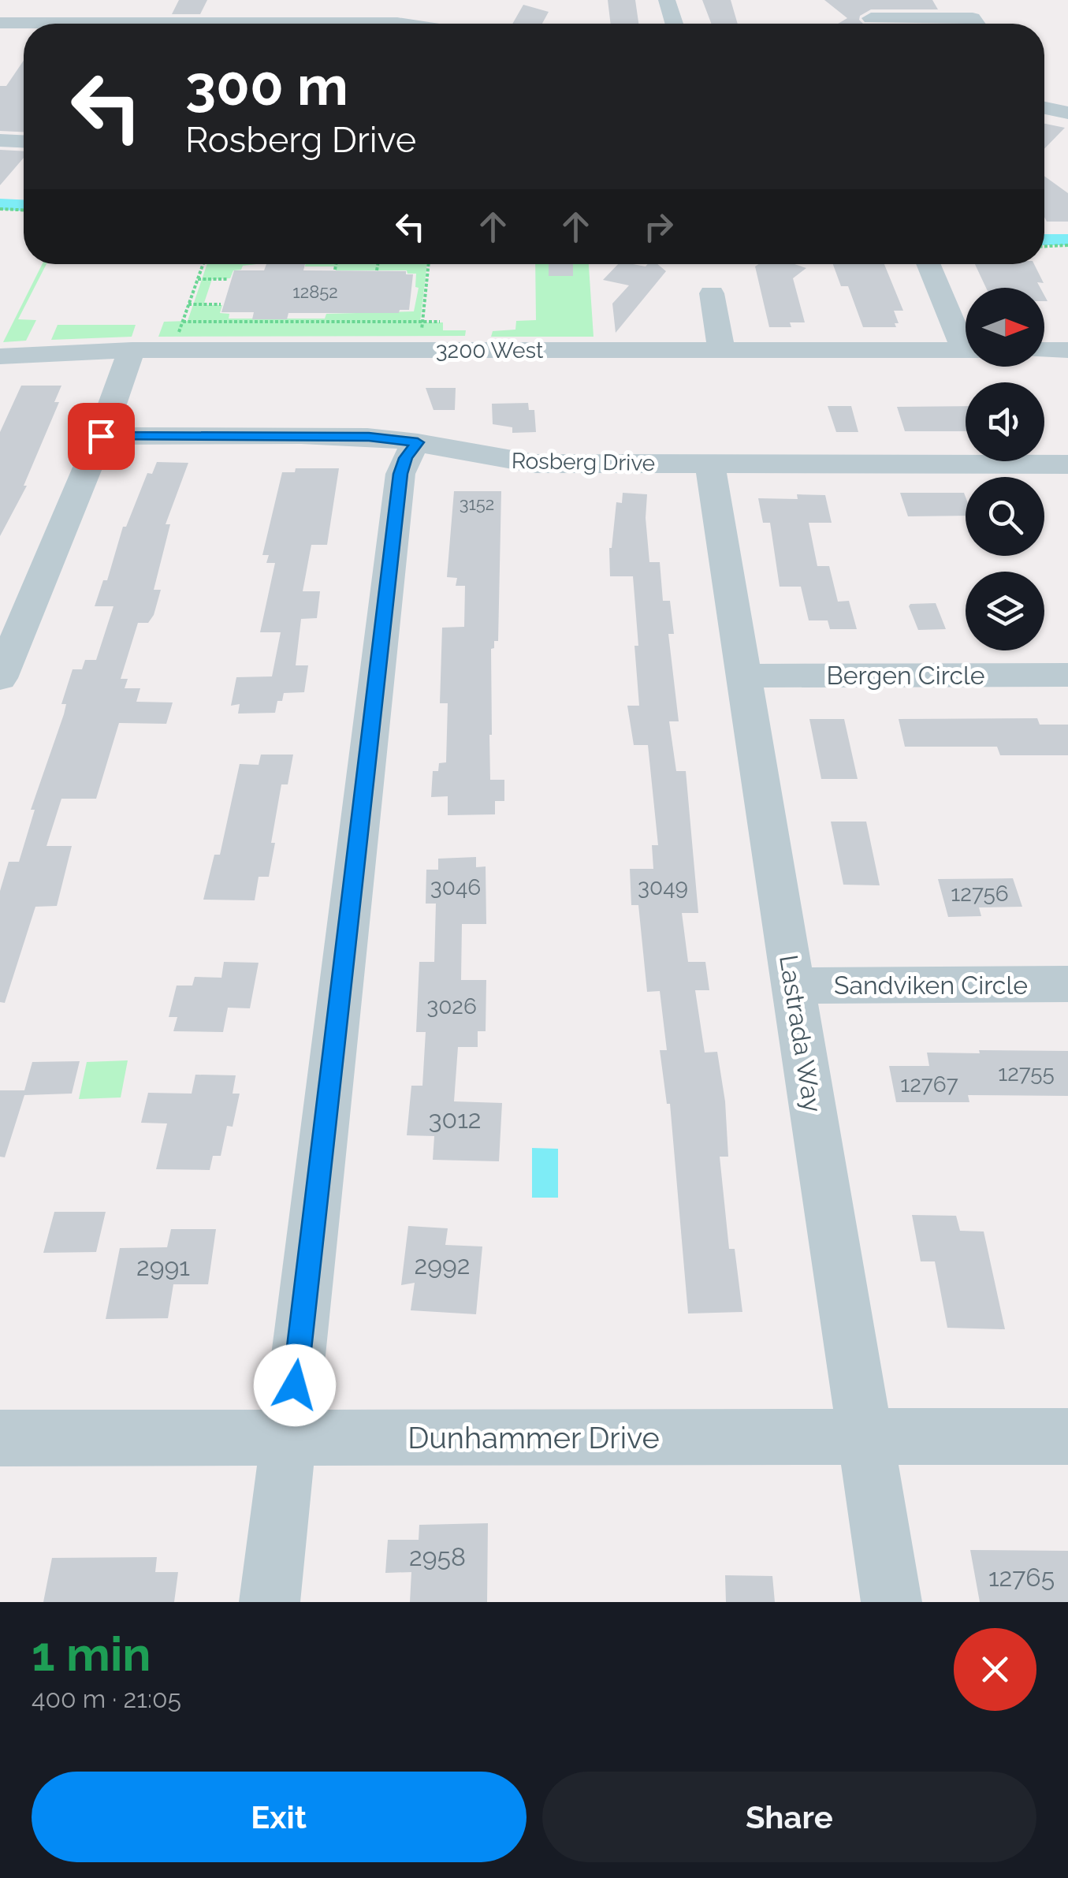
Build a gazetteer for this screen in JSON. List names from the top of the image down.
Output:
{
  "streets": {
    "street": [
      "3200 West",
      "Rosberg Drive",
      "Bergen Circle",
      "Sandviken Circle",
      "Lastrada Way",
      "Dunhammer Drive"
    ]
  },
  "crossings": [
    ["Rosberg Drive", "Lastrada Way"],
    ["Bergen Circle", "Lastrada Way"],
    ["Sandviken Circle", "Lastrada Way"],
    ["Lastrada Way", "Dunhammer Drive"]
  ],
  "house_numbers": [
    "12852",
    "3152",
    "3046",
    "3049",
    "12756",
    "3026",
    "12755",
    "12767",
    "3012",
    "2992",
    "2991",
    "2958",
    "12765"
  ],
  "north": "right",
  "page": {
    "turn": ["300 m", "Rosberg Drive"],
    "heading": ["1 min", "400 m · 21:05"],
    "buttons": ["Exit", "Share"]
  }
}
